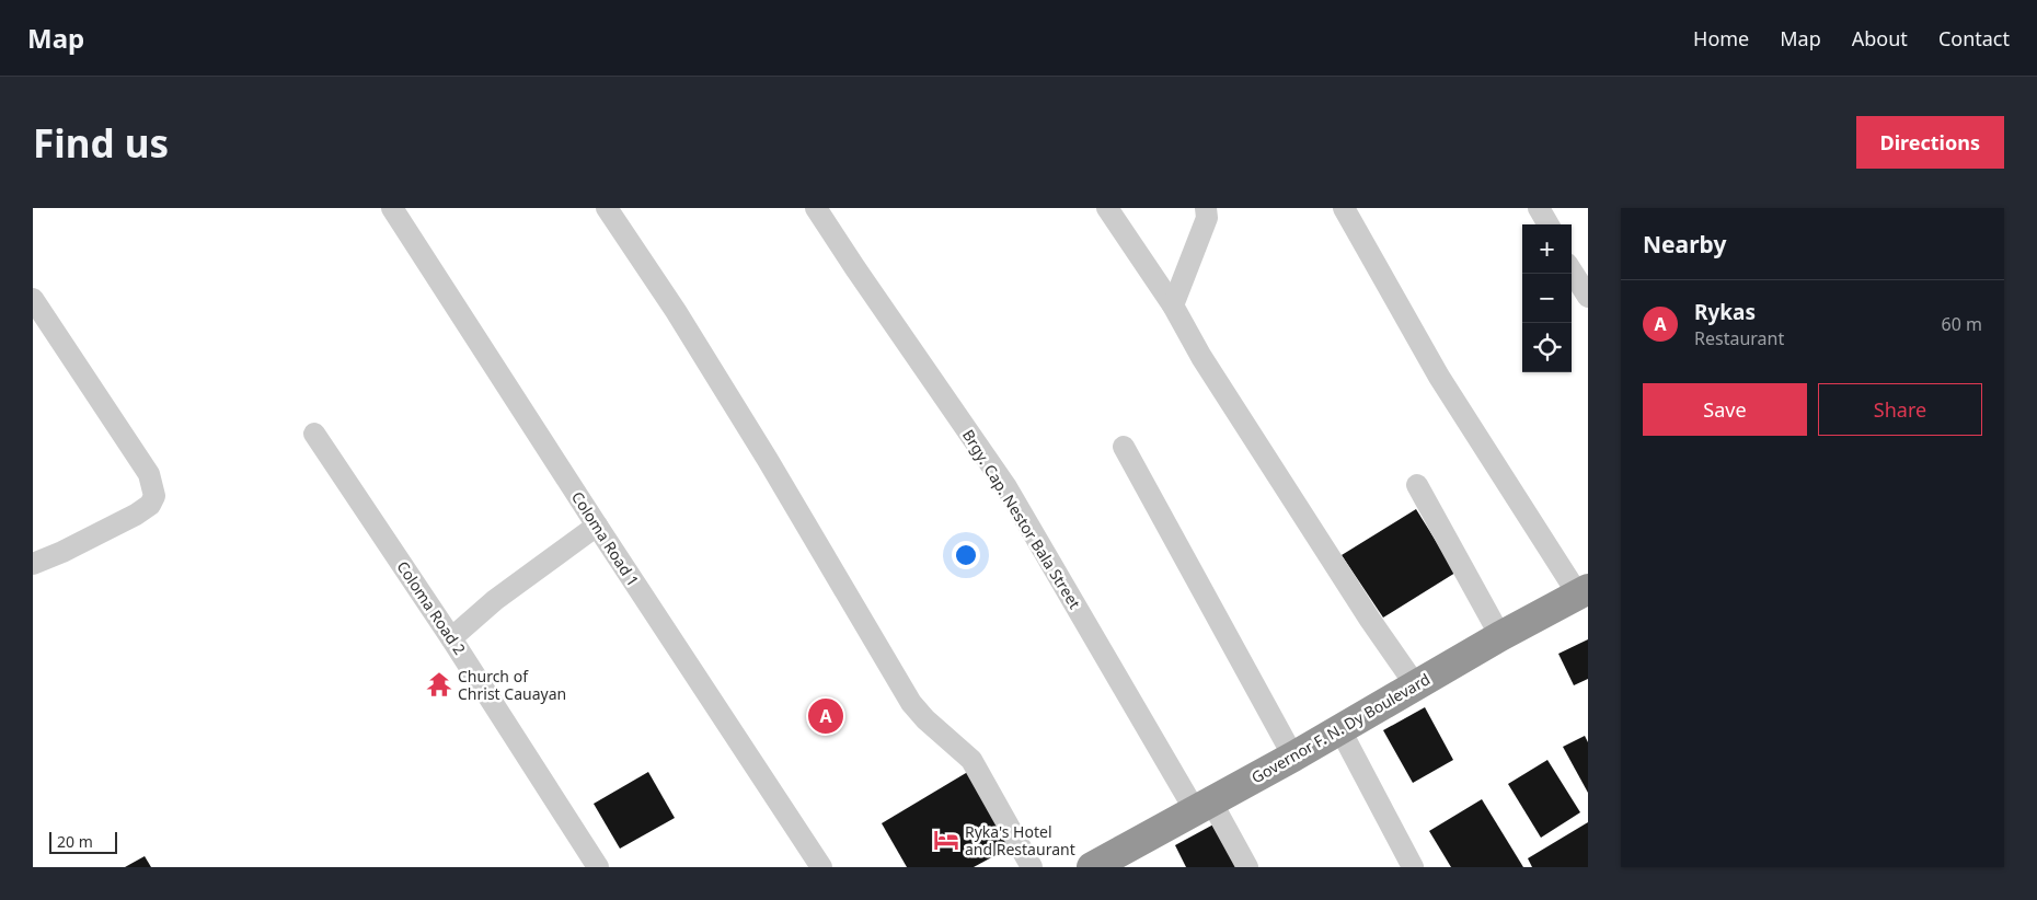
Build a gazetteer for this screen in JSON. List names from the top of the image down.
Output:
{
  "streets": {
    "highway": ["Governor F. N. Dy Boulevard"],
    "street": ["Brgy. Cap. Nestor Bala Street", "Coloma Road 1", "Coloma Road 2"]
  },
  "crossings": [
    ["Brgy. Cap. Nestor Bala Street", "Governor F. N. Dy Boulevard"]
  ],
  "places": {
    "temple": ["Church of Christ Cauayan"],
    "hotel": ["Ryka's Hotel and Restaurant"]
  },
  "scale_bar": "20 m",
  "page": {
    "header": "Map",
    "nav": [
      "Home",
      "Map",
      "About",
      "Contact"
    ],
    "buttons": [
      "Directions",
      ["Save", "Share"]
    ],
    "title": "Find us",
    "heading": "Nearby",
    "map_buttons": ["+", "−"],
    "list": [
      {
        "mark": "A",
        "name": "Rykas",
        "note": "Restaurant",
        "value": "60 m"
      }
    ],
    "pins": "A",
    "scale": "20 m"
  }
}
